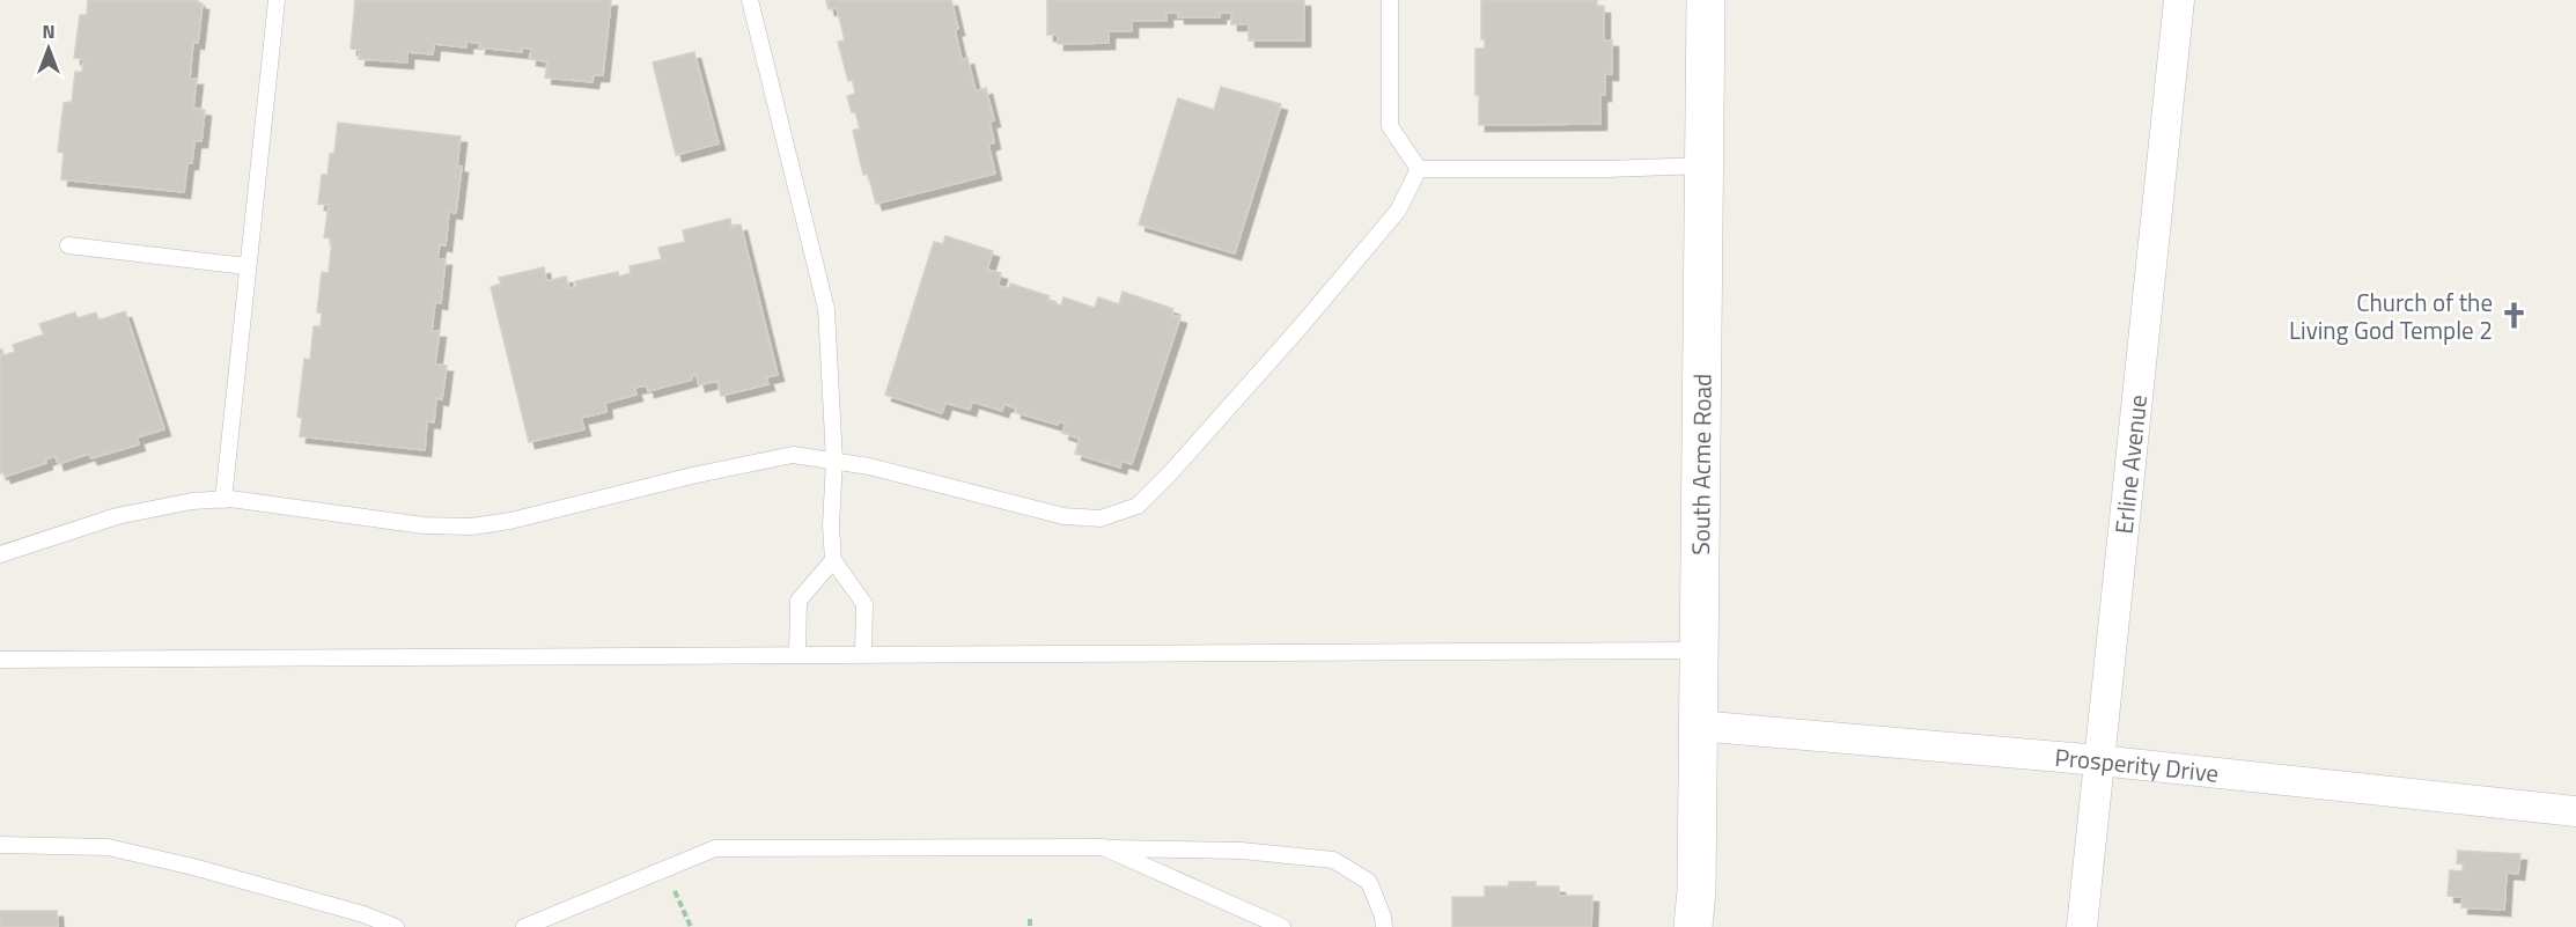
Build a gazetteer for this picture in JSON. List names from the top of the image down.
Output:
{
  "streets": {
    "street": ["Erline Avenue", "South Acme Road", "Prosperity Drive"]
  },
  "crossings": [
    ["Erline Avenue", "Prosperity Drive"],
    ["South Acme Road", "Prosperity Drive"]
  ],
  "places": {
    "church": ["Church of the Living God Temple 2"]
  },
  "north": "top"
}
